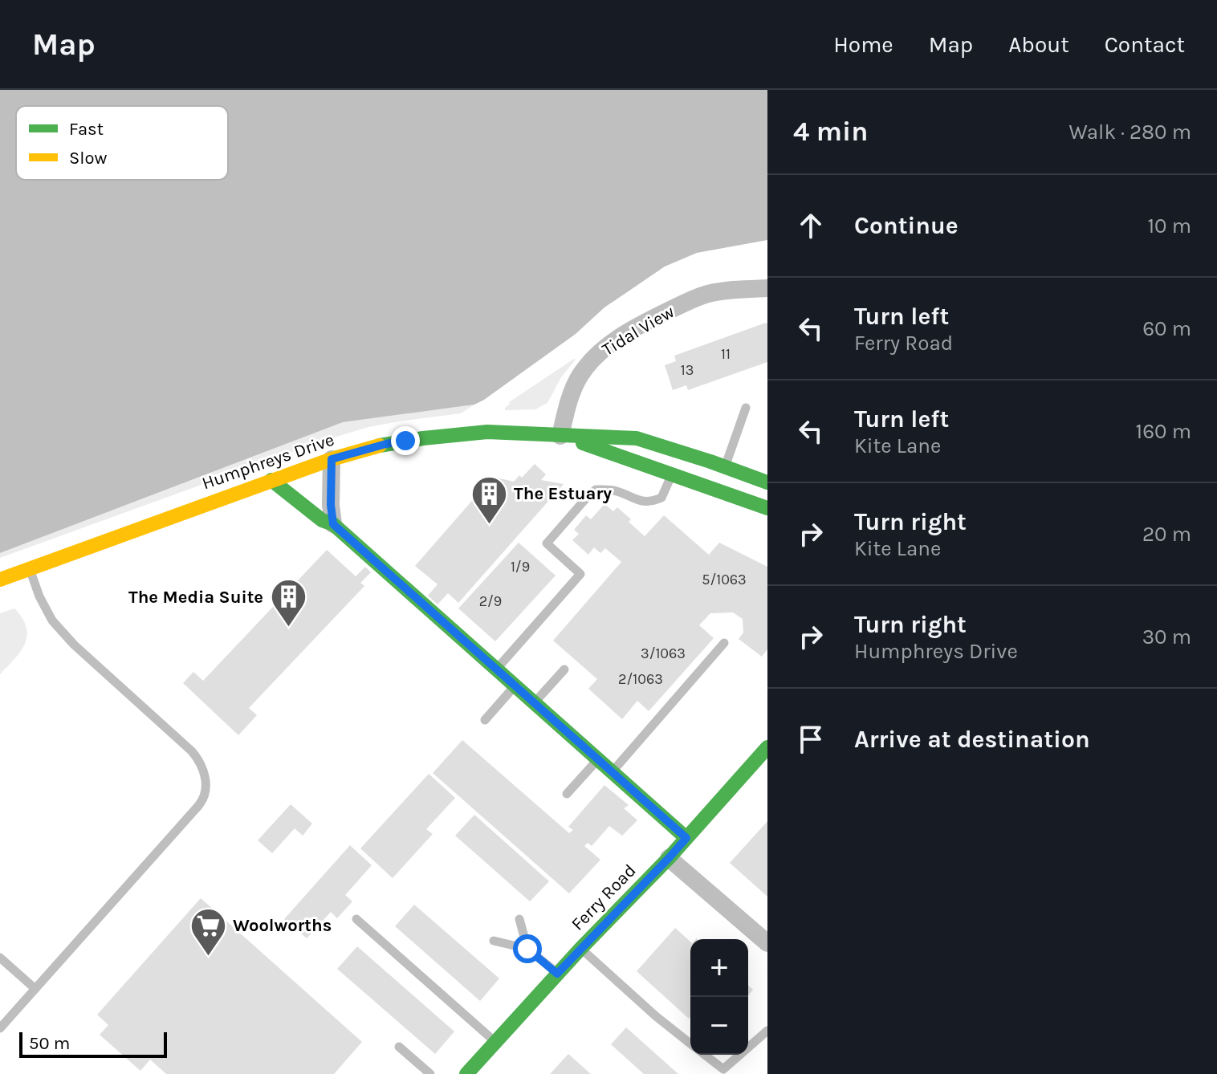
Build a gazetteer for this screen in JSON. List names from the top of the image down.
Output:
{
  "streets": {
    "main road": ["Humphreys Drive", "Ferry Road"],
    "street": ["Tidal View"]
  },
  "crossings": [
    ["Tidal View", "Humphreys Drive"]
  ],
  "places": {
    "building": ["The Estuary", "The Media Suite"],
    "supermarket": ["Woolworths"]
  },
  "house_numbers": [
    "11",
    "13",
    "1/9",
    "5/1063",
    "2/9",
    "3/1063",
    "2/1063"
  ],
  "legend": ["Fast", "Slow"],
  "scale_bar": "50 m",
  "page": {
    "header": "Map",
    "nav": [
      "Home",
      "Map",
      "About",
      "Contact"
    ],
    "heading": ["4 min", "Walk · 280 m"],
    "list": [
      ["Continue", "10 m"],
      ["Turn left", "Ferry Road", "60 m"],
      ["Turn left", "Kite Lane", "160 m"],
      ["Turn right", "Kite Lane", "20 m"],
      ["Turn right", "Humphreys Drive", "30 m"],
      "Arrive at destination"
    ],
    "map_buttons": ["+", "−"],
    "scale": "50 m"
  }
}
